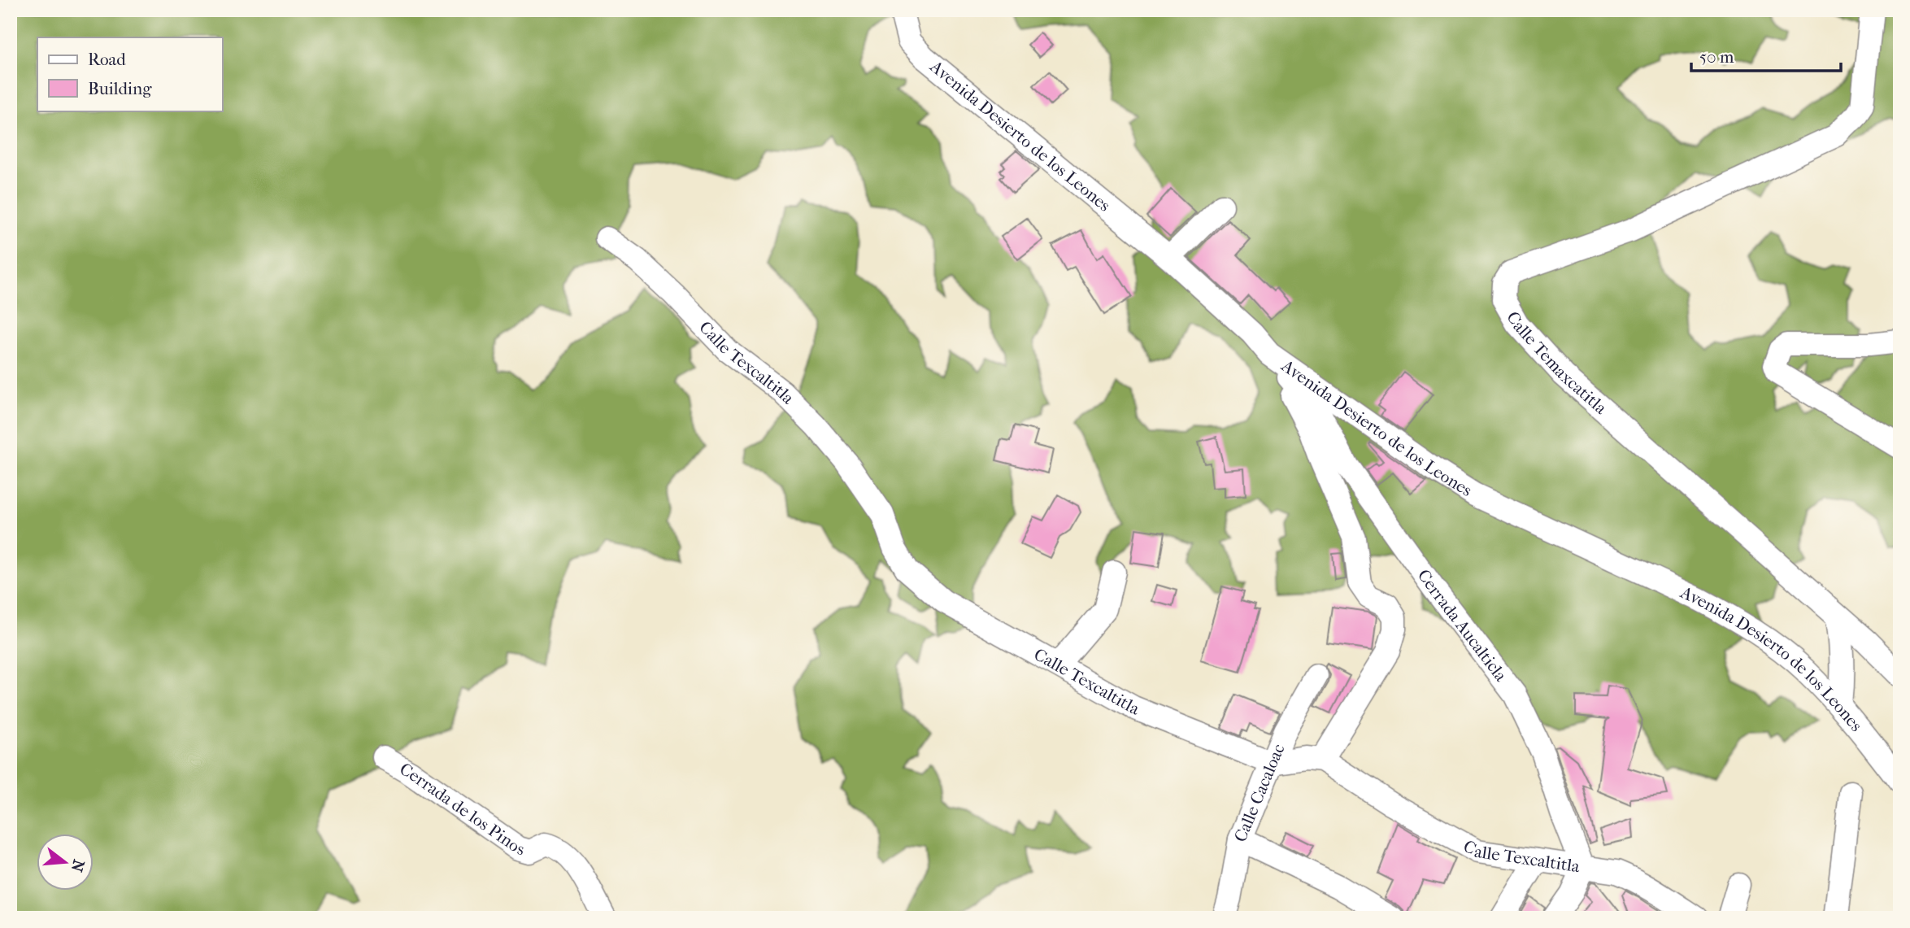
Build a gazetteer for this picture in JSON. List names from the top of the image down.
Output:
{
  "streets": {
    "street": [
      "Avenida Desierto de los Leones",
      "Calle Temaxcatitla",
      "Calle Texcaltitla",
      "Cerrada Aucalticla",
      "Calle Cacaloac",
      "Cerrada de los Pinos"
    ]
  },
  "crossings": [
    ["Avenida Desierto de los Leones", "Cerrada Aucalticla"],
    ["Calle Texcaltitla", "Cerrada Aucalticla"],
    ["Calle Texcaltitla", "Calle Cacaloac"]
  ],
  "legend": ["Road", "Building"],
  "scale_bar": "50 m",
  "north": "right"
}
